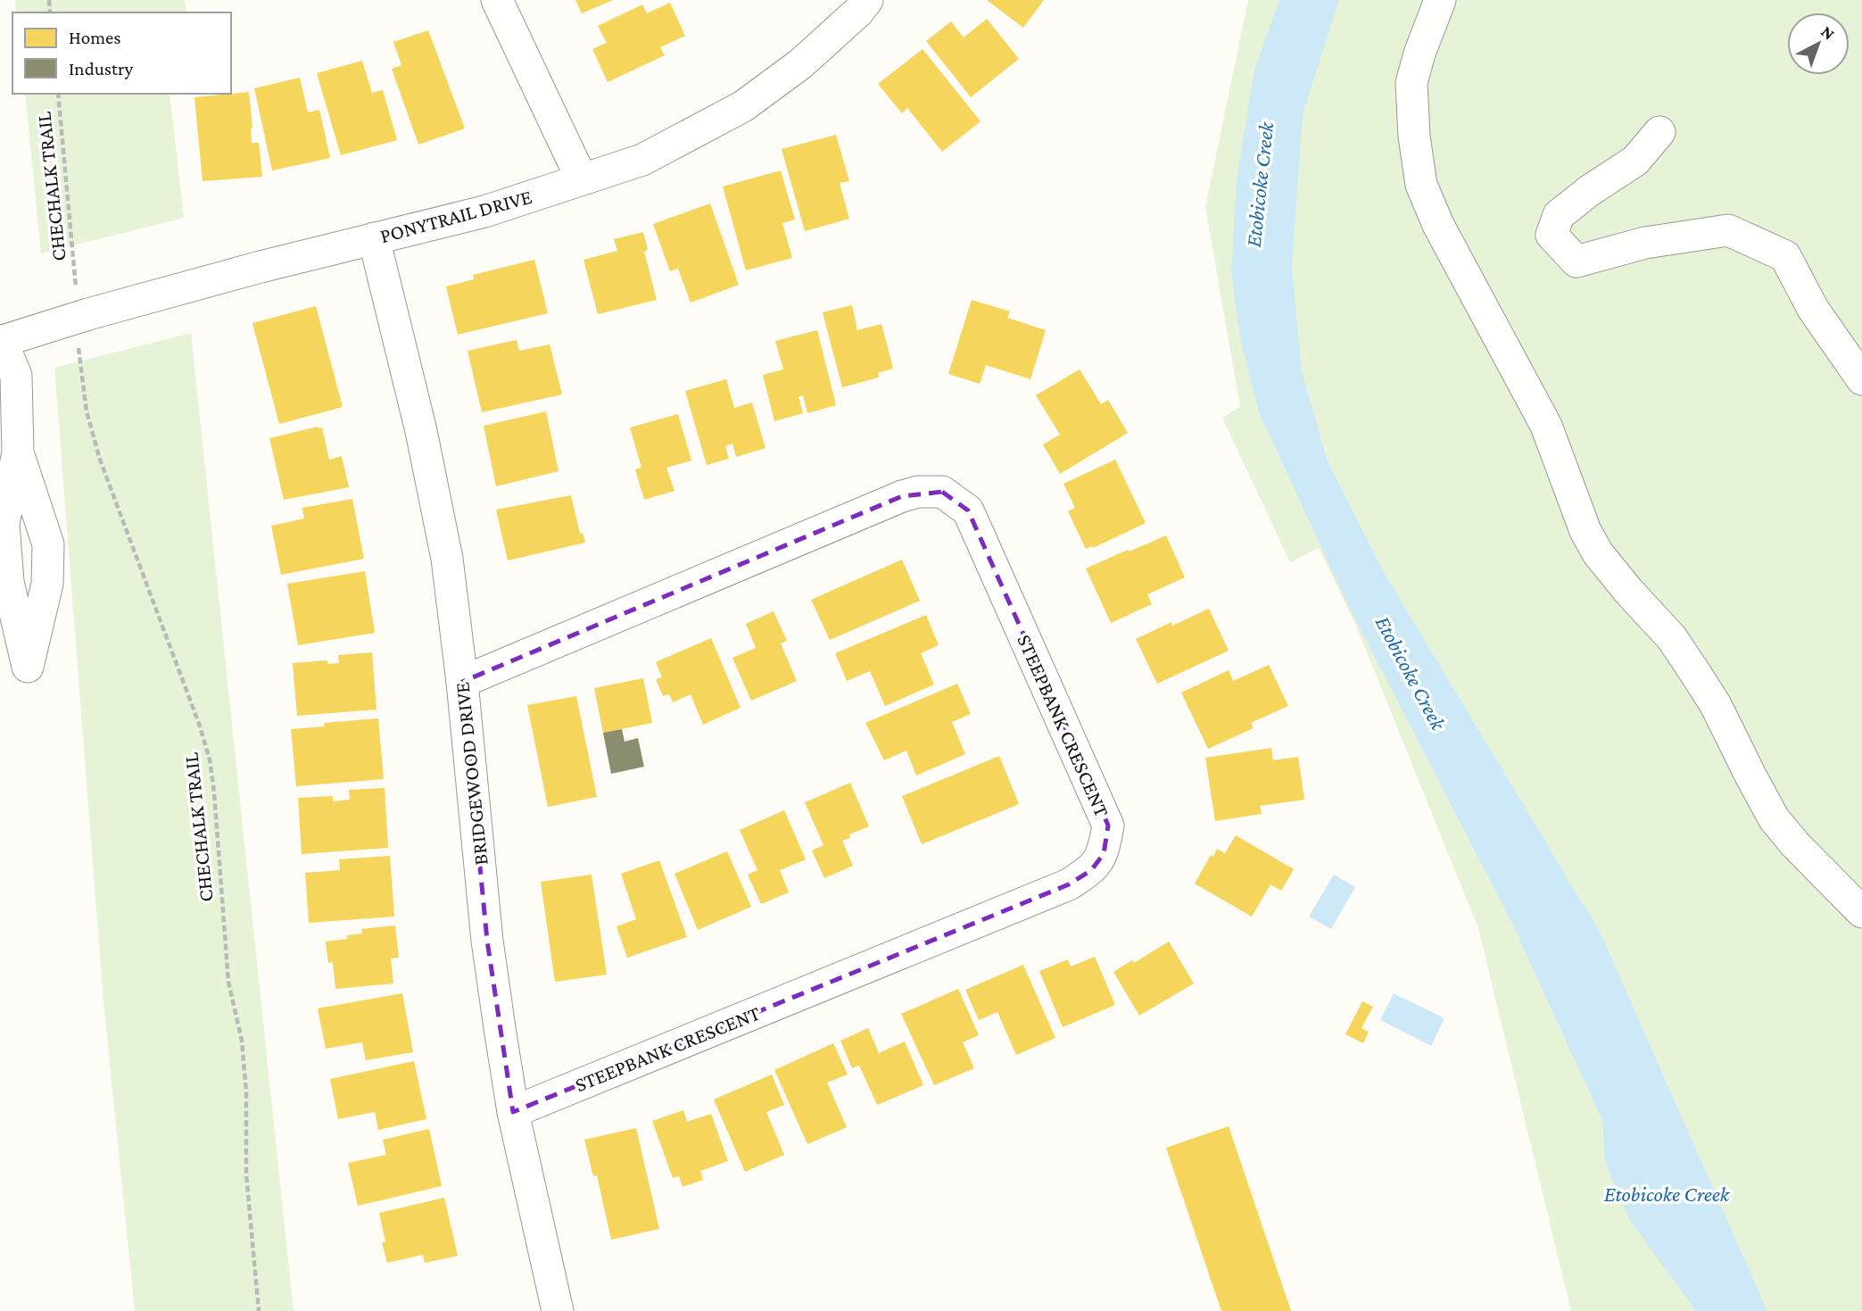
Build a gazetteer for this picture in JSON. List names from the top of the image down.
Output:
{
  "streets": {
    "street": ["PONYTRAIL DRIVE", "STEEPBANK CRESCENT", "BRIDGEWOOD DRIVE"],
    "path": ["CHECHALK TRAIL"]
  },
  "crossings": [
    ["PONYTRAIL DRIVE", "BRIDGEWOOD DRIVE"],
    ["STEEPBANK CRESCENT", "BRIDGEWOOD DRIVE"]
  ],
  "water": ["Etobicoke Creek"],
  "legend": ["Homes", "Industry"],
  "north": "top right"
}
